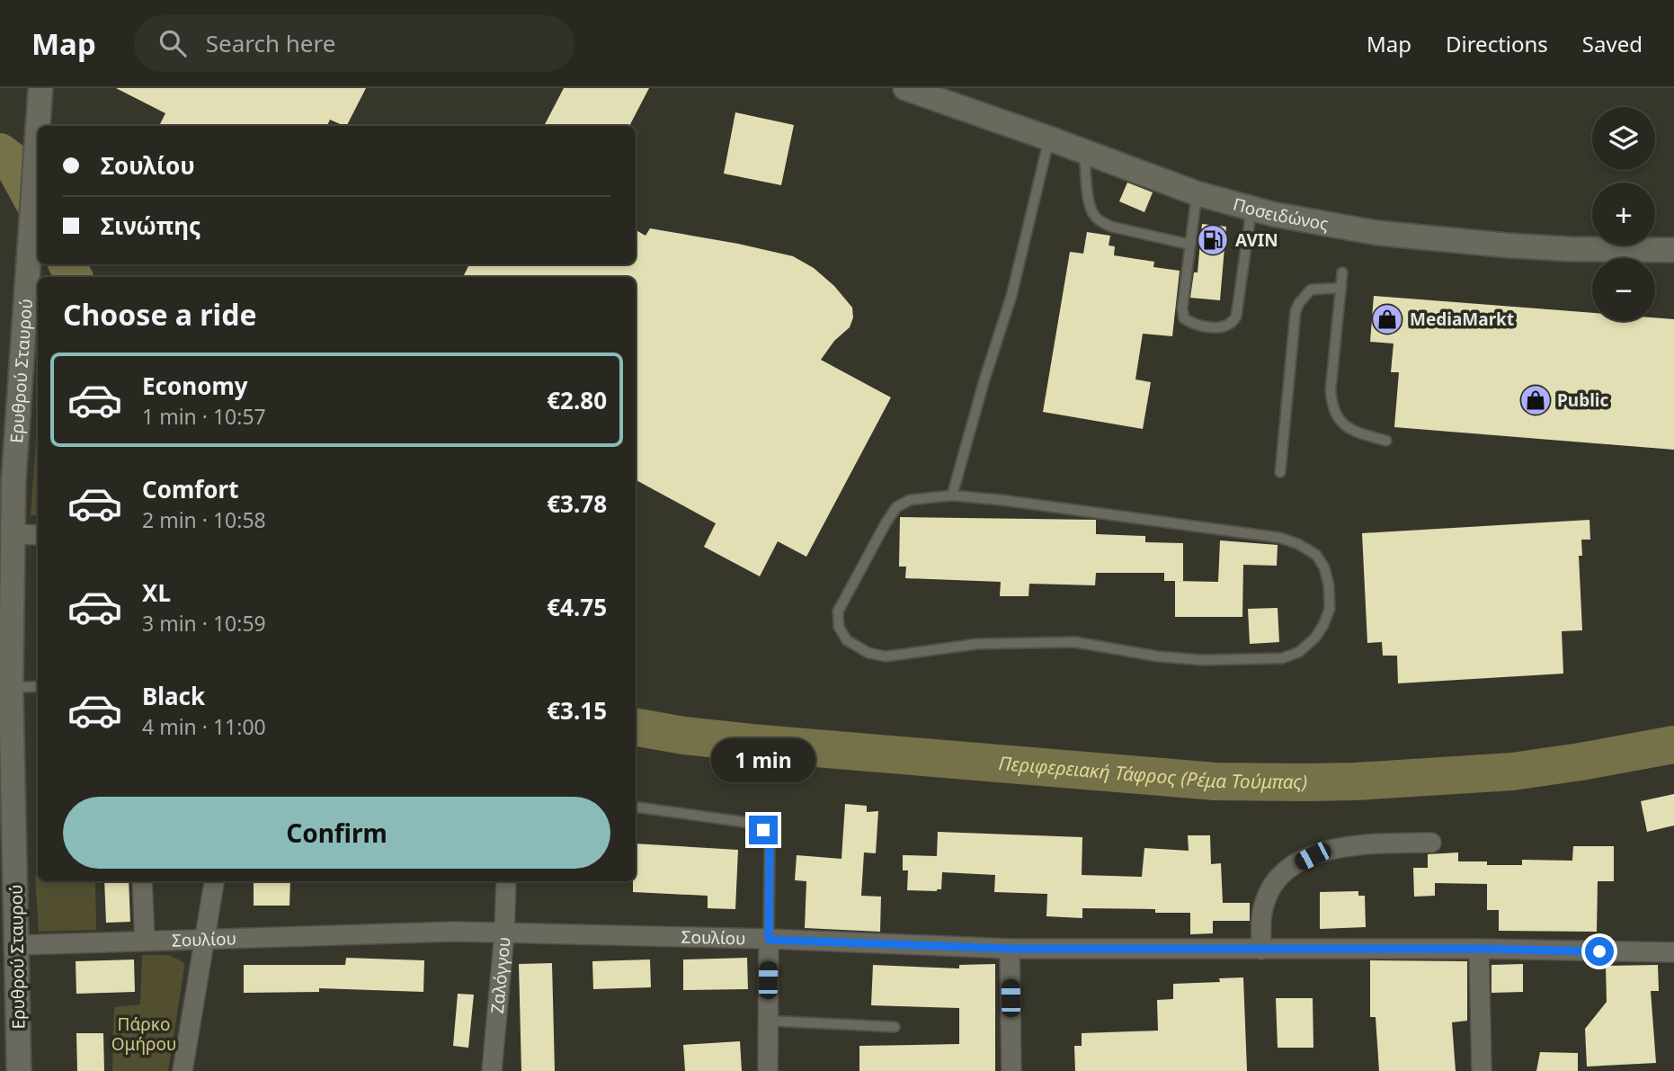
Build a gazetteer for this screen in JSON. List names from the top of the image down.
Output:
{
  "streets": {
    "street": [
      "Ποσειδώνος",
      "Ερυθρού Σταυρού",
      "Σουλίου",
      "Ζαλόγγου"
    ]
  },
  "crossings": [
    ["Ερυθρού Σταυρού", "Σουλίου"],
    ["Σουλίου", "Ζαλόγγου"]
  ],
  "water": ["Περιφερειακή Τάφρος (Ρέμα Τούμπας)"],
  "parks": ["Πάρκο Ομήρου"],
  "places": {
    "fuel station": ["AVIN"],
    "shop": ["MediaMarkt", "Public"]
  },
  "page": {
    "header": "Map",
    "search": "Search here",
    "nav": ["Map", "Directions", "Saved"],
    "map_buttons": ["+", "−"],
    "banner": ["Σουλίου", "Σινώπης"],
    "heading": "Choose a ride",
    "list": [
      {
        "name": "Economy",
        "note": "1 min · 10:57",
        "value": "€2.80"
      },
      {
        "name": "Comfort",
        "note": "2 min · 10:58",
        "value": "€3.78"
      },
      {
        "name": "XL",
        "note": "3 min · 10:59",
        "value": "€4.75"
      },
      {
        "name": "Black",
        "note": "4 min · 11:00",
        "value": "€3.15"
      }
    ],
    "bubble": "1 min",
    "buttons": "Confirm"
  }
}
